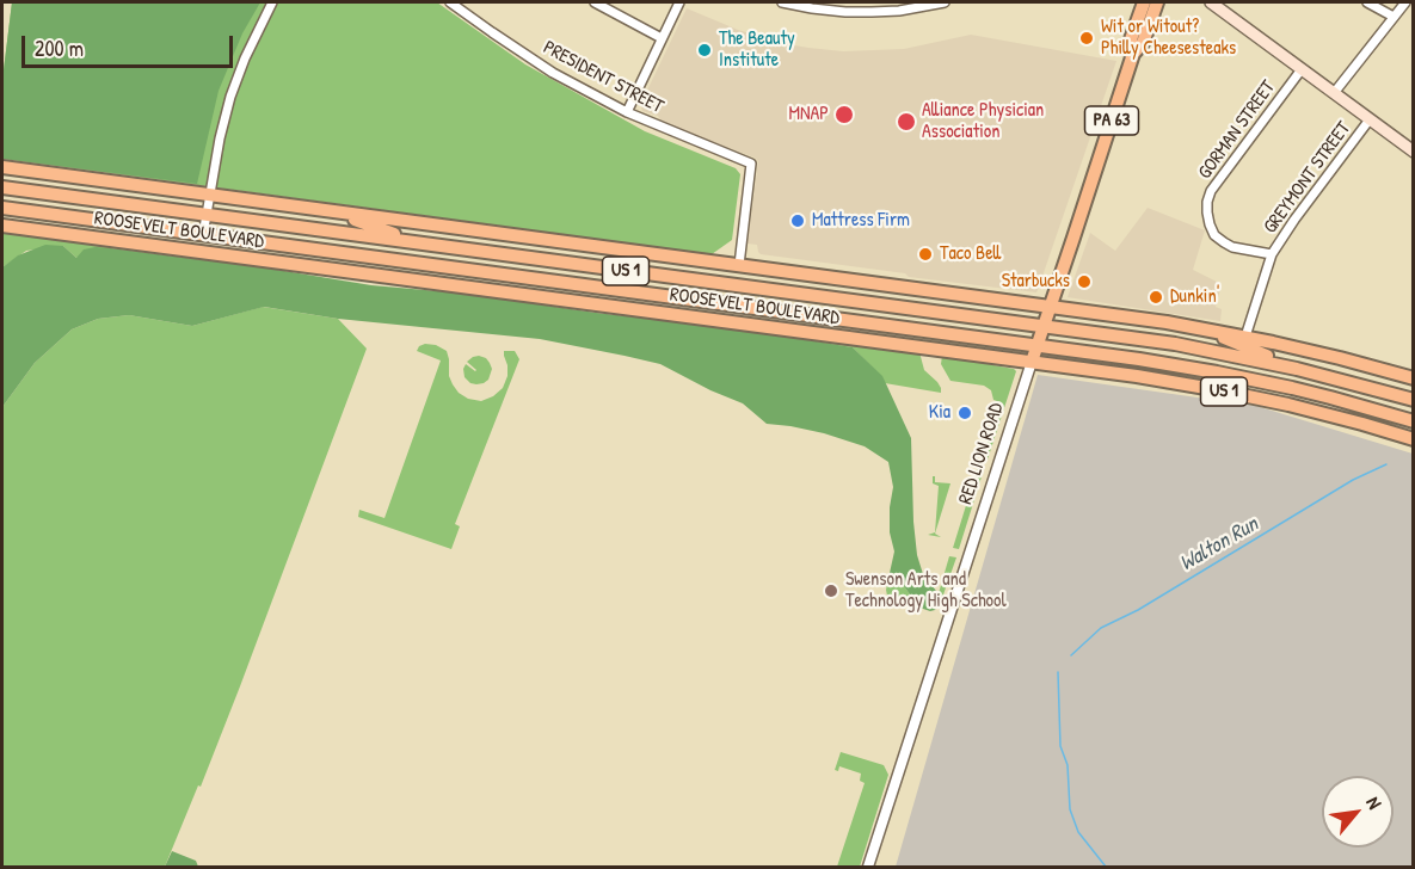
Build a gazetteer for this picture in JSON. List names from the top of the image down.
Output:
{
  "streets": {
    "main road": [
      "PA 63",
      "ROOSEVELT BOULEVARD",
      "US 1",
      "RED LION ROAD"
    ],
    "street": ["PRESIDENT STREET", "GORMAN STREET", "GREYMONT STREET"]
  },
  "crossings": [
    ["PRESIDENT STREET", "ROOSEVELT BOULEVARD"],
    ["GORMAN STREET", "GREYMONT STREET"],
    ["GREYMONT STREET", "ROOSEVELT BOULEVARD"],
    ["ROOSEVELT BOULEVARD", "RED LION ROAD"]
  ],
  "water": ["Walton Run"],
  "places": [
    "Wit or Witout? Philly Cheesesteaks",
    "The Beauty Institute",
    "MNAP",
    "Alliance Physician Association",
    "Mattress Firm",
    "Taco Bell",
    "Starbucks",
    "Dunkin'",
    "Kia",
    "Swenson Arts and Technology High School"
  ],
  "scale_bar": "200 m",
  "north": "top right"
}
